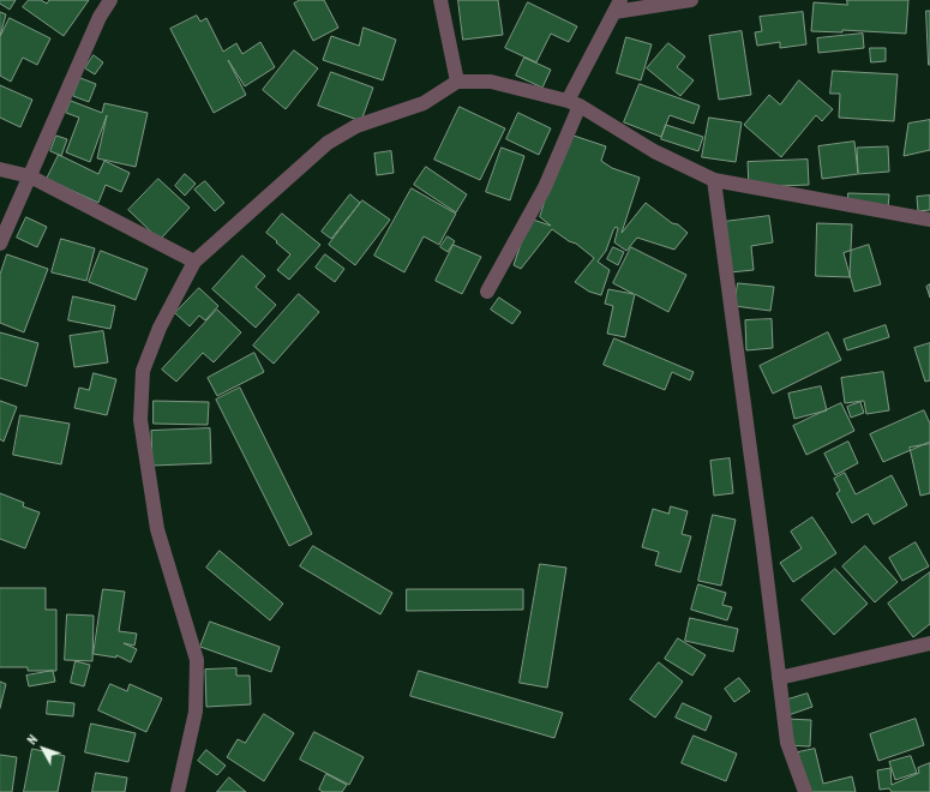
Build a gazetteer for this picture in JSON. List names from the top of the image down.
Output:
{
  "north": "top left"
}
